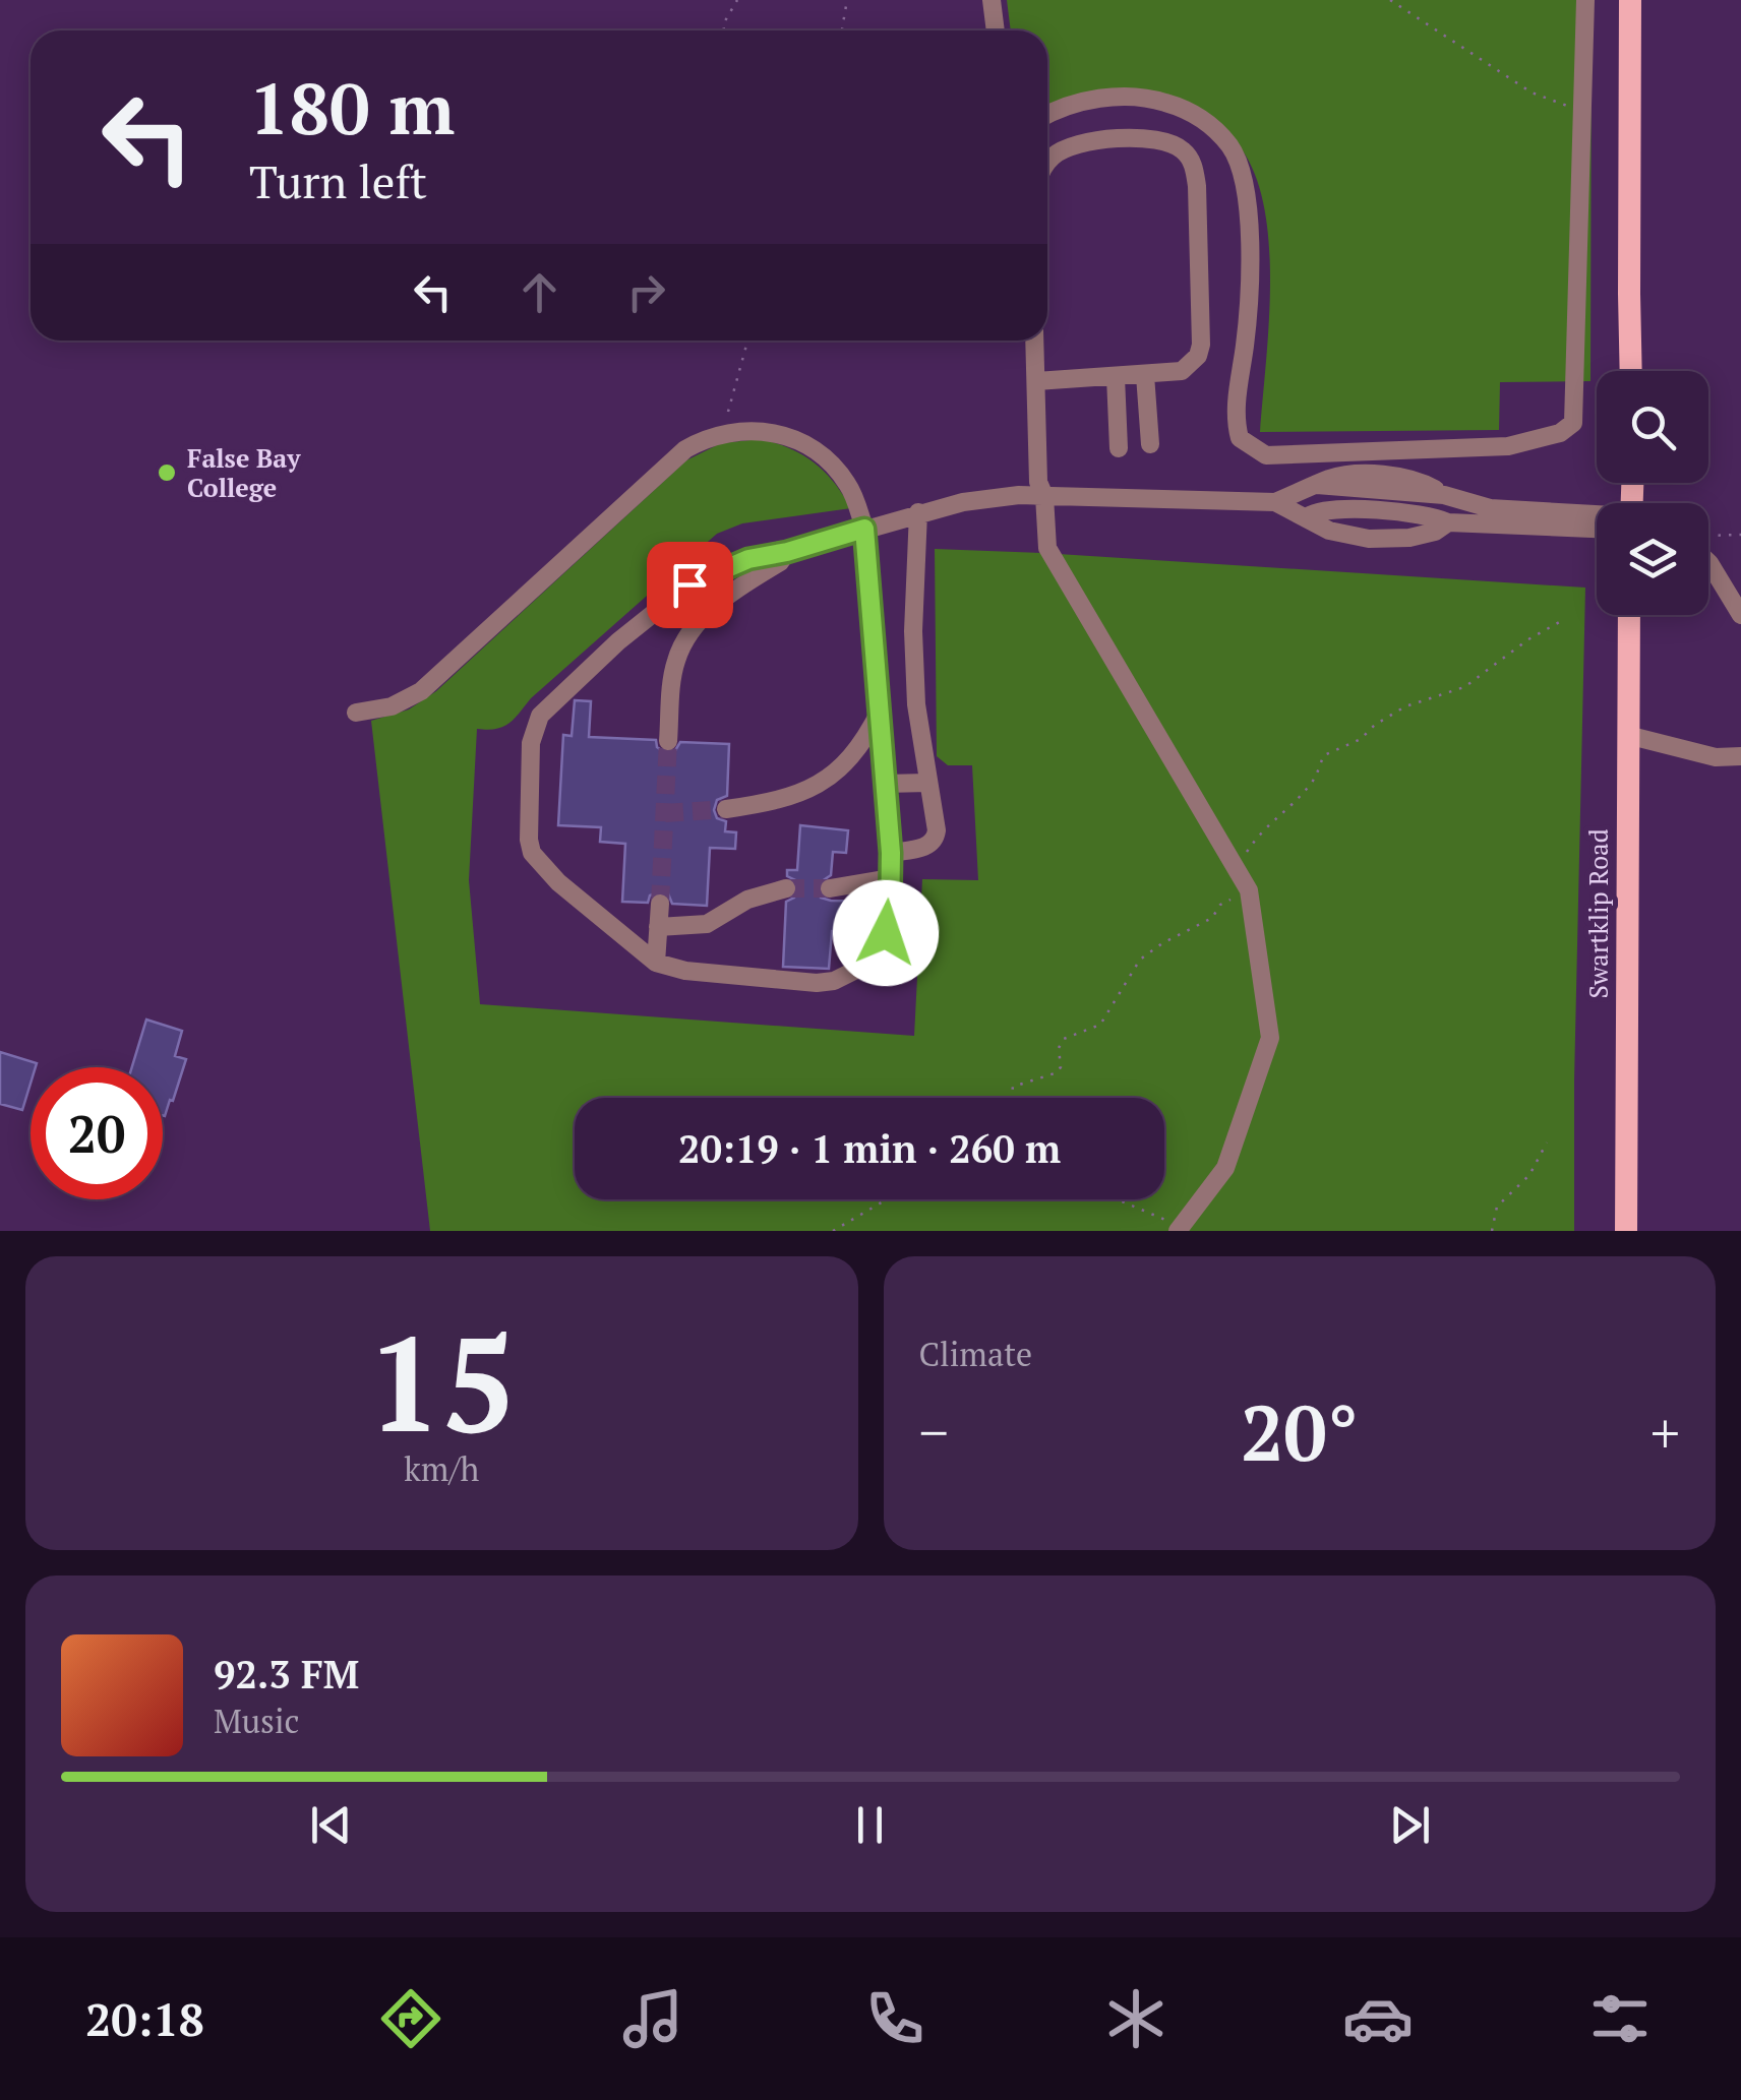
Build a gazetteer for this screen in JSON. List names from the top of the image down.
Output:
{
  "streets": {
    "main road": ["Swartklip Road"]
  },
  "places": ["False Bay College"],
  "page": {
    "turn": ["180 m", "Turn left"],
    "limit": "20",
    "trip": "20:19 · 1 min · 260 m",
    "tile": [
      ["15", "km/h"],
      "Climate"
    ],
    "heat": ["−", "20°", "+"],
    "song": ["92.3 FM", "Music"],
    "tabs": "20:18"
  }
}
